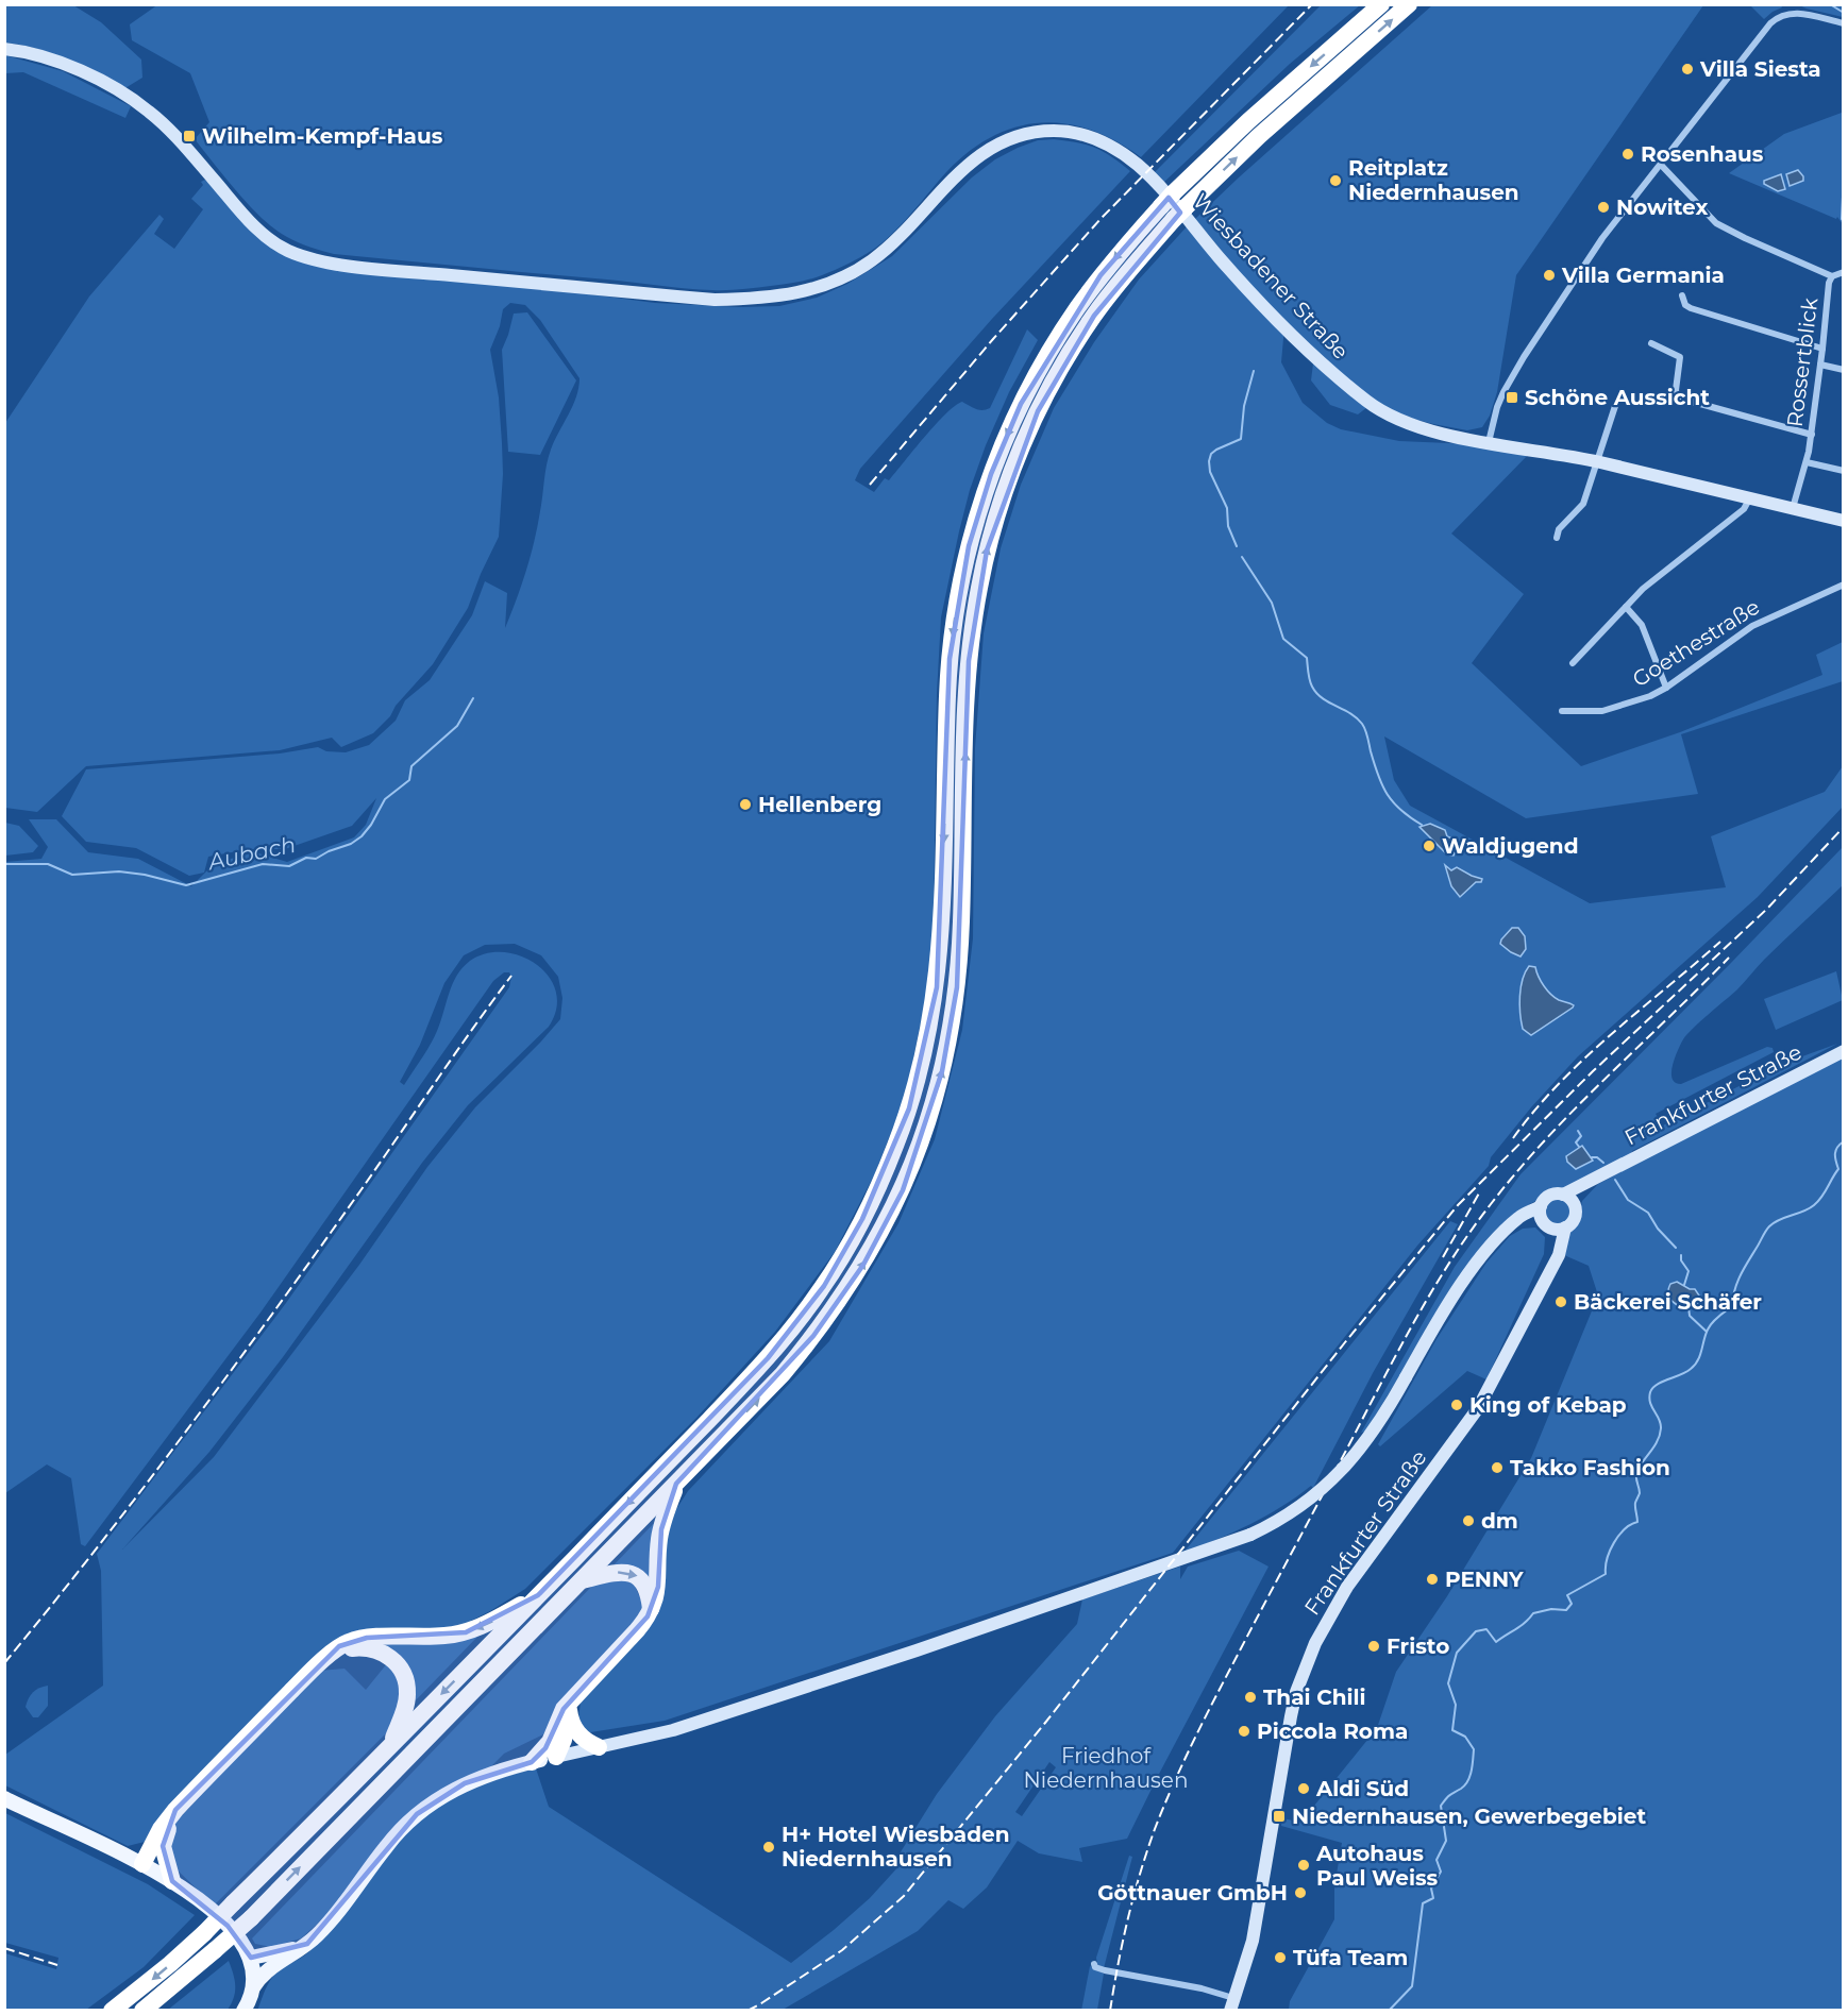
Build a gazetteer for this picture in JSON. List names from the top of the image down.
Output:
{
  "streets": {
    "main road": ["Wiesbadener Straße", "Frankfurter Straße"],
    "street": ["Rossertblick", "Goethestraße"]
  },
  "crossings": [
    ["Wiesbadener Straße", "Rossertblick"]
  ],
  "water": ["Aubach"],
  "parks": ["Friedhof Niedernhausen"],
  "places": {
    "other": [
      "Villa Siesta",
      "Rosenhaus",
      "Reitplatz Niedernhausen",
      "Nowitex",
      "Villa Germania",
      "Hellenberg",
      "Waldjugend",
      "Bäckerei Schäfer",
      "King of Kebap",
      "Takko Fashion",
      "dm",
      "PENNY",
      "Fristo",
      "Thai Chili",
      "Piccola Roma",
      "Aldi Süd",
      "H+ Hotel Wiesbaden Niedernhausen",
      "Autohaus Paul Weiss",
      "Göttnauer GmbH",
      "Tüfa Team"
    ],
    "transit": ["Wilhelm-Kempf-Haus", "Schöne Aussicht", "Niedernhausen, Gewerbegebiet"]
  }
}
